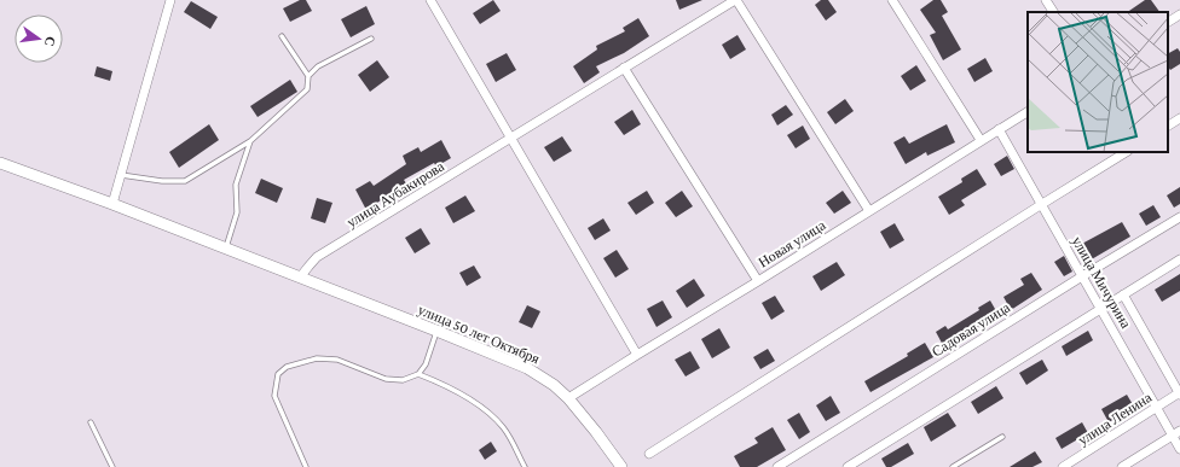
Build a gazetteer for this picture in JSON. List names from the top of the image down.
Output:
{
  "streets": {
    "main road": ["улица 50 лет Октября"],
    "street": [
      "улица Аубакирова",
      "Новая улица",
      "улица Мичурина",
      "Садовая улица",
      "улица Ленина"
    ]
  },
  "crossings": [
    ["улица Аубакирова", "улица 50 лет Октября"],
    ["Новая улица", "улица Мичурина"],
    ["Новая улица", "улица 50 лет Октября"],
    ["улица Мичурина", "Садовая улица"],
    ["улица Мичурина", "улица Ленина"]
  ],
  "north": "right"
}
